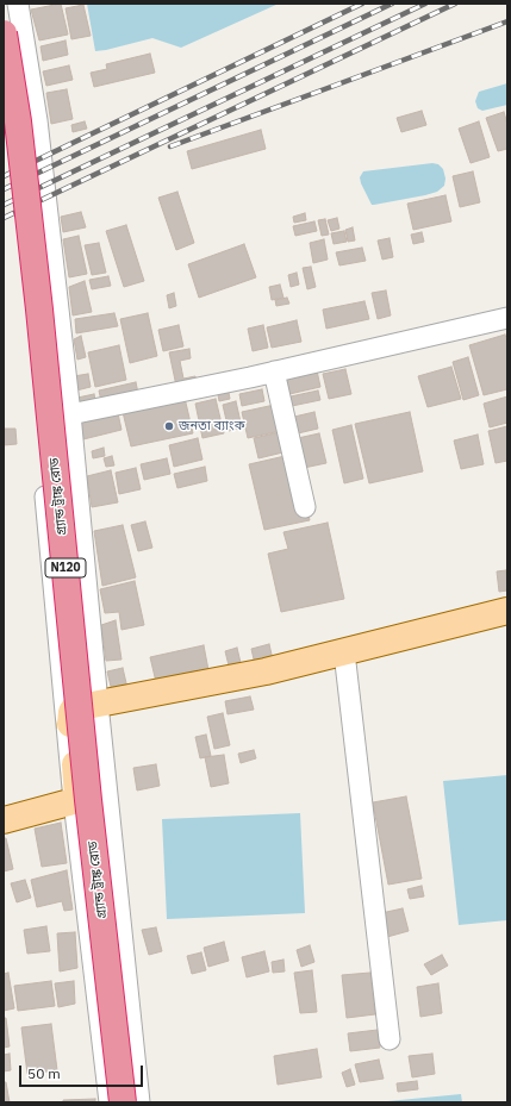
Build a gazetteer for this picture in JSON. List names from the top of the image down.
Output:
{
  "streets": {
    "highway": ["গ্র্যান্ড ট্রাঙ্ক রোড", "N120"]
  },
  "places": ["জনতা ব্যাংক"],
  "scale_bar": "50 m"
}
